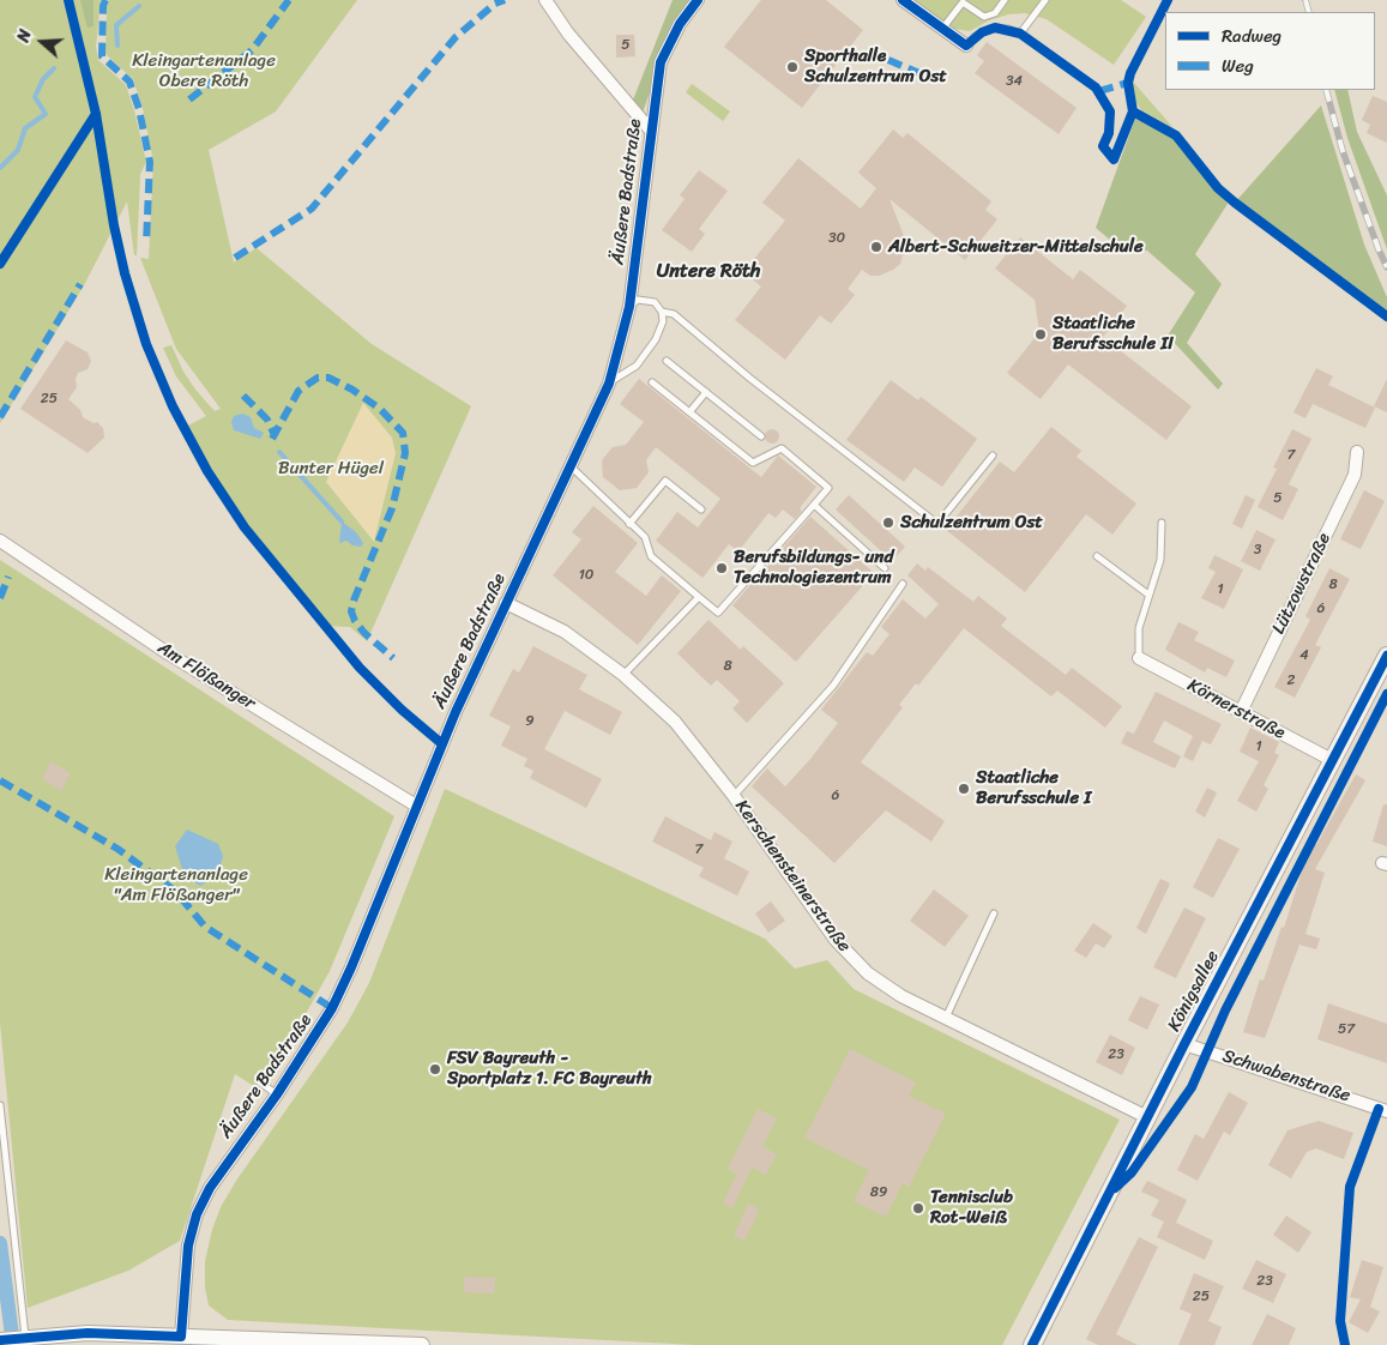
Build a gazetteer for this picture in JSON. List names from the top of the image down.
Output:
{
  "streets": {
    "main road": ["Königsallee"],
    "street": [
      "Äußere Badstraße",
      "Lützowstraße",
      "Am Flößanger",
      "Körnerstraße",
      "Kerschensteinerstraße",
      "Schwabenstraße"
    ]
  },
  "crossings": [
    ["Äußere Badstraße", "Am Flößanger"],
    ["Äußere Badstraße", "Kerschensteinerstraße"],
    ["Lützowstraße", "Körnerstraße"],
    ["Körnerstraße", "Königsallee"],
    ["Kerschensteinerstraße", "Königsallee"],
    ["Königsallee", "Schwabenstraße"]
  ],
  "districts": ["Untere Röth"],
  "parks": ["Kleingartenanlage Obere Röth", "Bunter Hügel", "Kleingartenanlage \"Am Flößanger\""],
  "places": [
    "Sporthalle Schulzentrum Ost",
    "Albert-Schweitzer-Mittelschule",
    "Staatliche Berufsschule II",
    "Schulzentrum Ost",
    "Berufsbildungs- und Technologiezentrum",
    "Staatliche Berufsschule I",
    "FSV Bayreuth - Sportplatz 1. FC Bayreuth",
    "Tennisclub Rot-Weiß"
  ],
  "house_numbers": [
    "5",
    "34",
    "30",
    "25",
    "7",
    "5",
    "3",
    "10",
    "8",
    "1",
    "6",
    "4",
    "8",
    "2",
    "9",
    "1",
    "6",
    "7",
    "57",
    "23",
    "89",
    "23",
    "25"
  ],
  "legend": ["Radweg", "Weg"],
  "north": "left"
}
